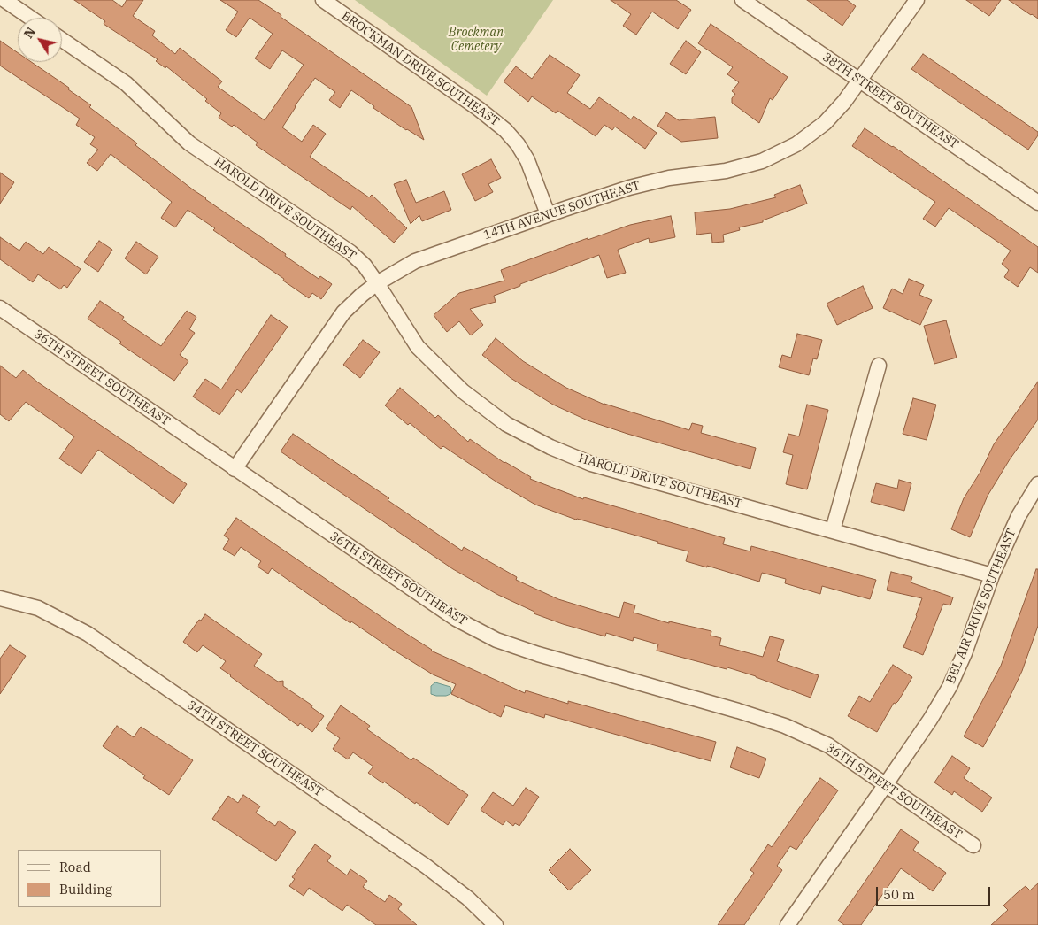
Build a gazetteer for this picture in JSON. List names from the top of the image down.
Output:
{
  "streets": {
    "street": [
      "BROCKMAN DRIVE SOUTHEAST",
      "38TH STREET SOUTHEAST",
      "HAROLD DRIVE SOUTHEAST",
      "14TH AVENUE SOUTHEAST",
      "36TH STREET SOUTHEAST",
      "BEL AIR DRIVE SOUTHEAST",
      "34TH STREET SOUTHEAST"
    ]
  },
  "crossings": [
    ["BROCKMAN DRIVE SOUTHEAST", "14TH AVENUE SOUTHEAST"],
    ["38TH STREET SOUTHEAST", "14TH AVENUE SOUTHEAST"],
    ["HAROLD DRIVE SOUTHEAST", "14TH AVENUE SOUTHEAST"],
    ["HAROLD DRIVE SOUTHEAST", "BEL AIR DRIVE SOUTHEAST"],
    ["14TH AVENUE SOUTHEAST", "36TH STREET SOUTHEAST"],
    ["36TH STREET SOUTHEAST", "BEL AIR DRIVE SOUTHEAST"]
  ],
  "parks": ["Brockman Cemetery"],
  "legend": ["Road", "Building"],
  "scale_bar": "50 m",
  "north": "top left"
}
